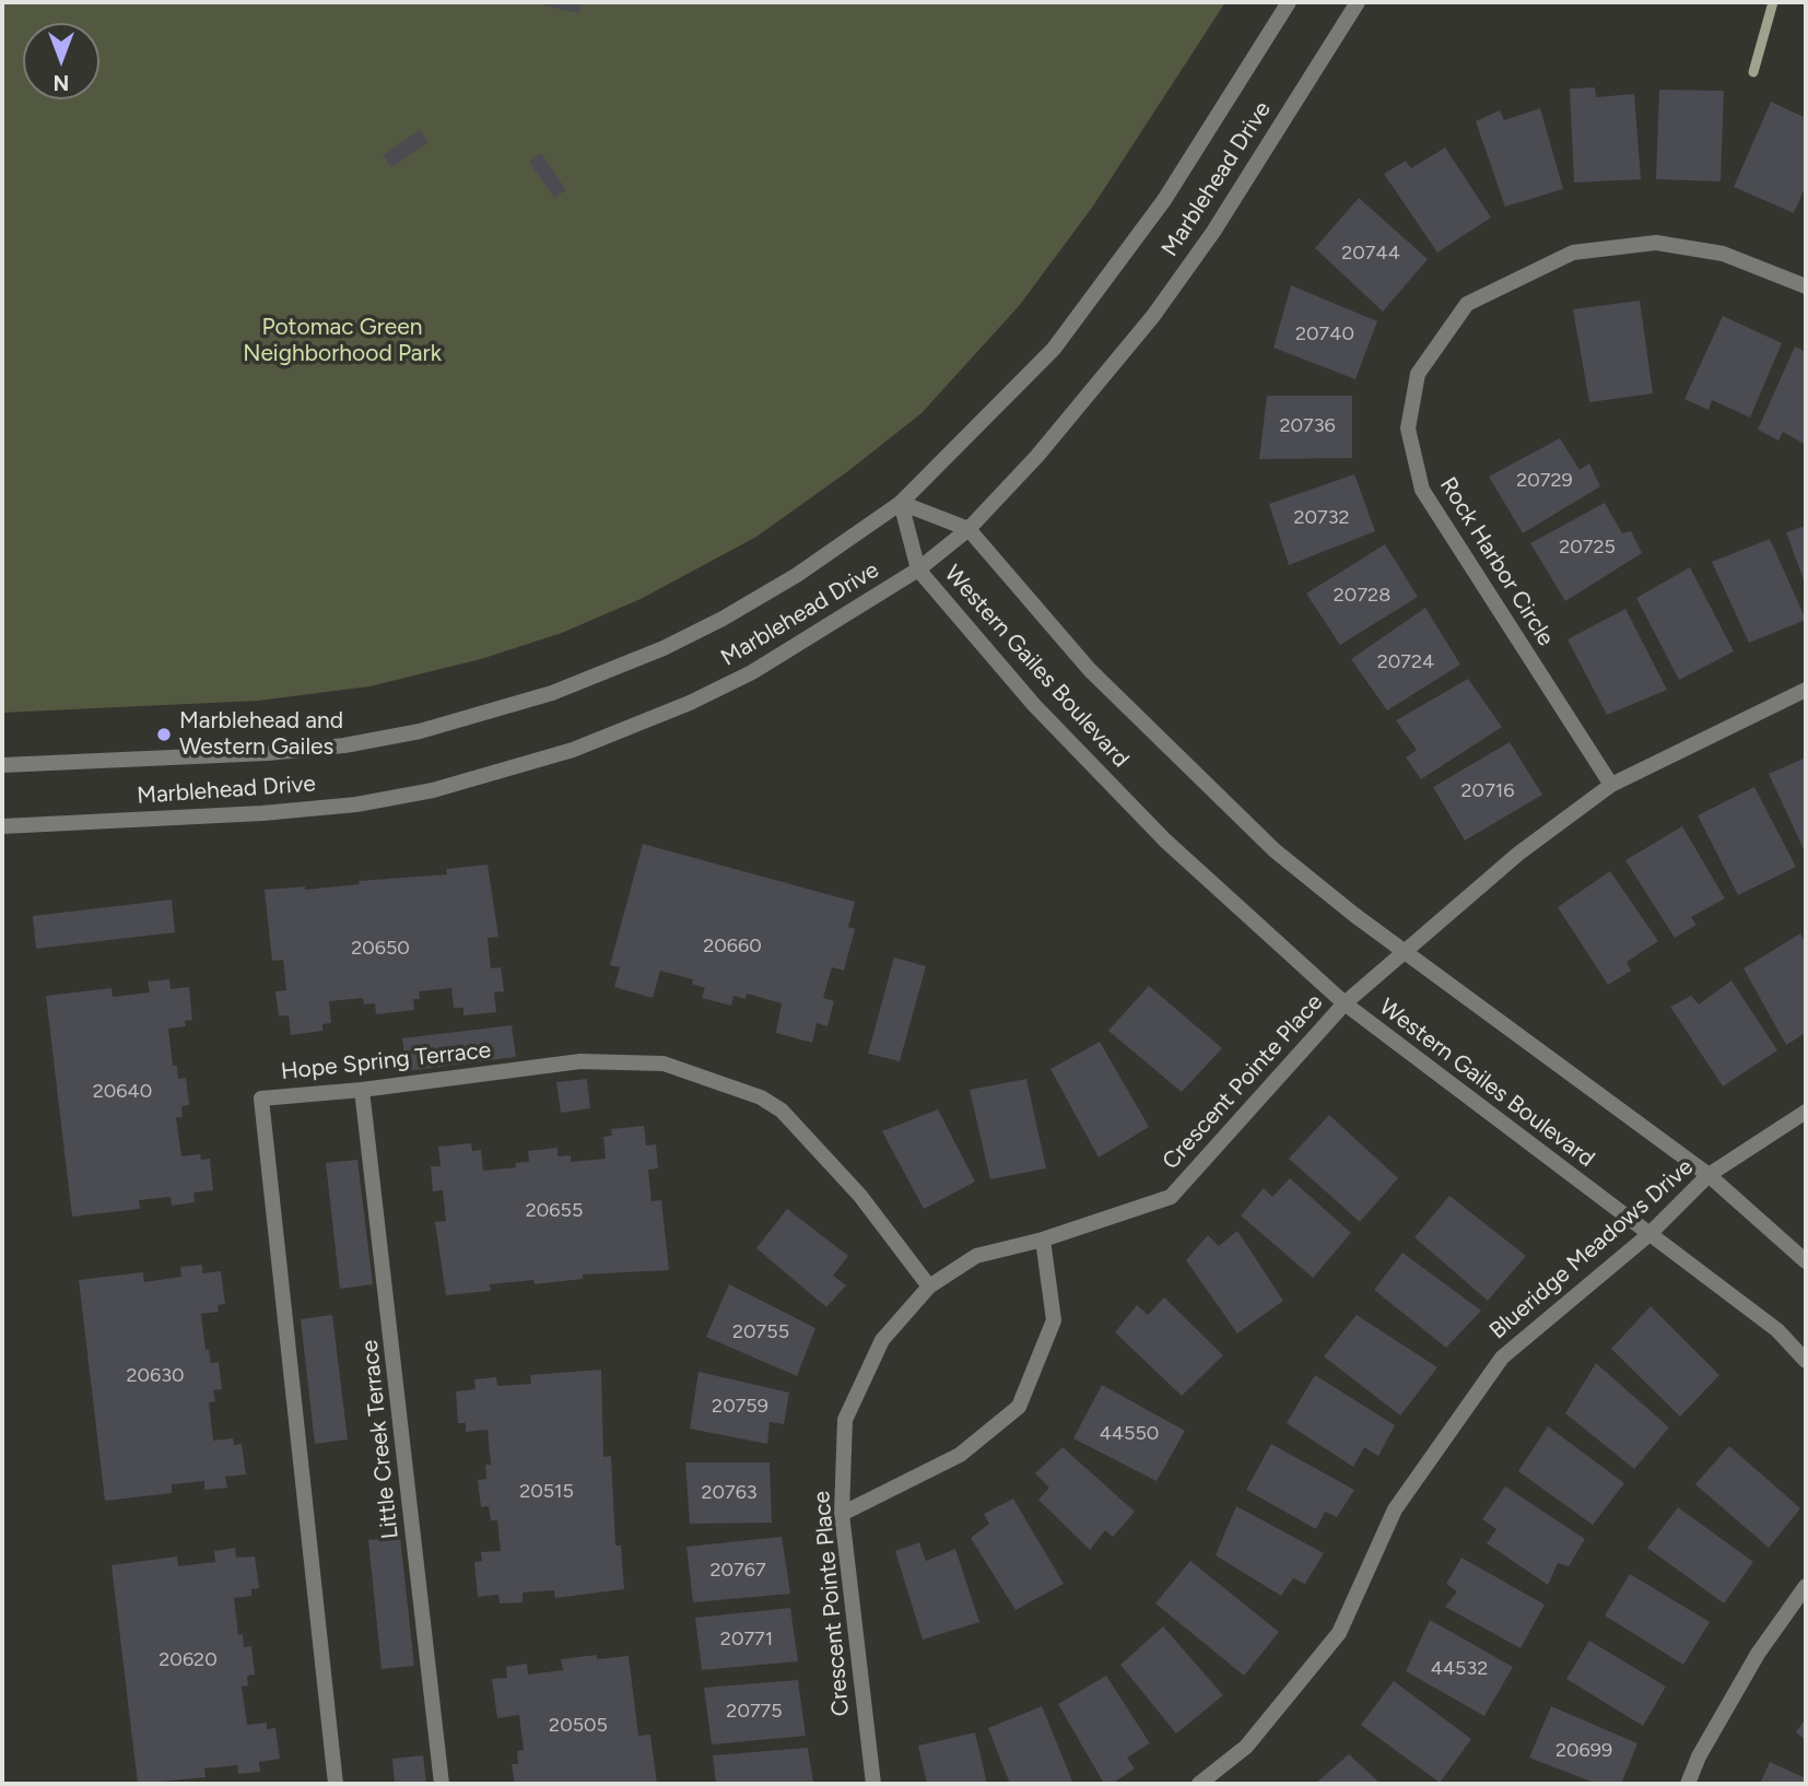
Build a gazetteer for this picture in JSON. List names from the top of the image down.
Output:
{
  "streets": {
    "street": [
      "Marblehead Drive",
      "Rock Harbor Circle",
      "Western Gailes Boulevard",
      "Hope Spring Terrace",
      "Crescent Pointe Place",
      "Blueridge Meadows Drive",
      "Little Creek Terrace"
    ]
  },
  "crossings": [
    ["Marblehead Drive", "Western Gailes Boulevard"],
    ["Rock Harbor Circle", "Crescent Pointe Place"],
    ["Western Gailes Boulevard", "Crescent Pointe Place"],
    ["Western Gailes Boulevard", "Blueridge Meadows Drive"],
    ["Hope Spring Terrace", "Crescent Pointe Place"],
    ["Hope Spring Terrace", "Little Creek Terrace"]
  ],
  "parks": ["Potomac Green Neighborhood Park"],
  "places": ["Marblehead and Western Gailes"],
  "house_numbers": [
    "20744",
    "20740",
    "20736",
    "20729",
    "20732",
    "20725",
    "20728",
    "20724",
    "20716",
    "20660",
    "20650",
    "20640",
    "20655",
    "20755",
    "20630",
    "20759",
    "44550",
    "20515",
    "20763",
    "20767",
    "20771",
    "20620",
    "44532",
    "20775",
    "20505",
    "20699"
  ],
  "north": "bottom"
}
